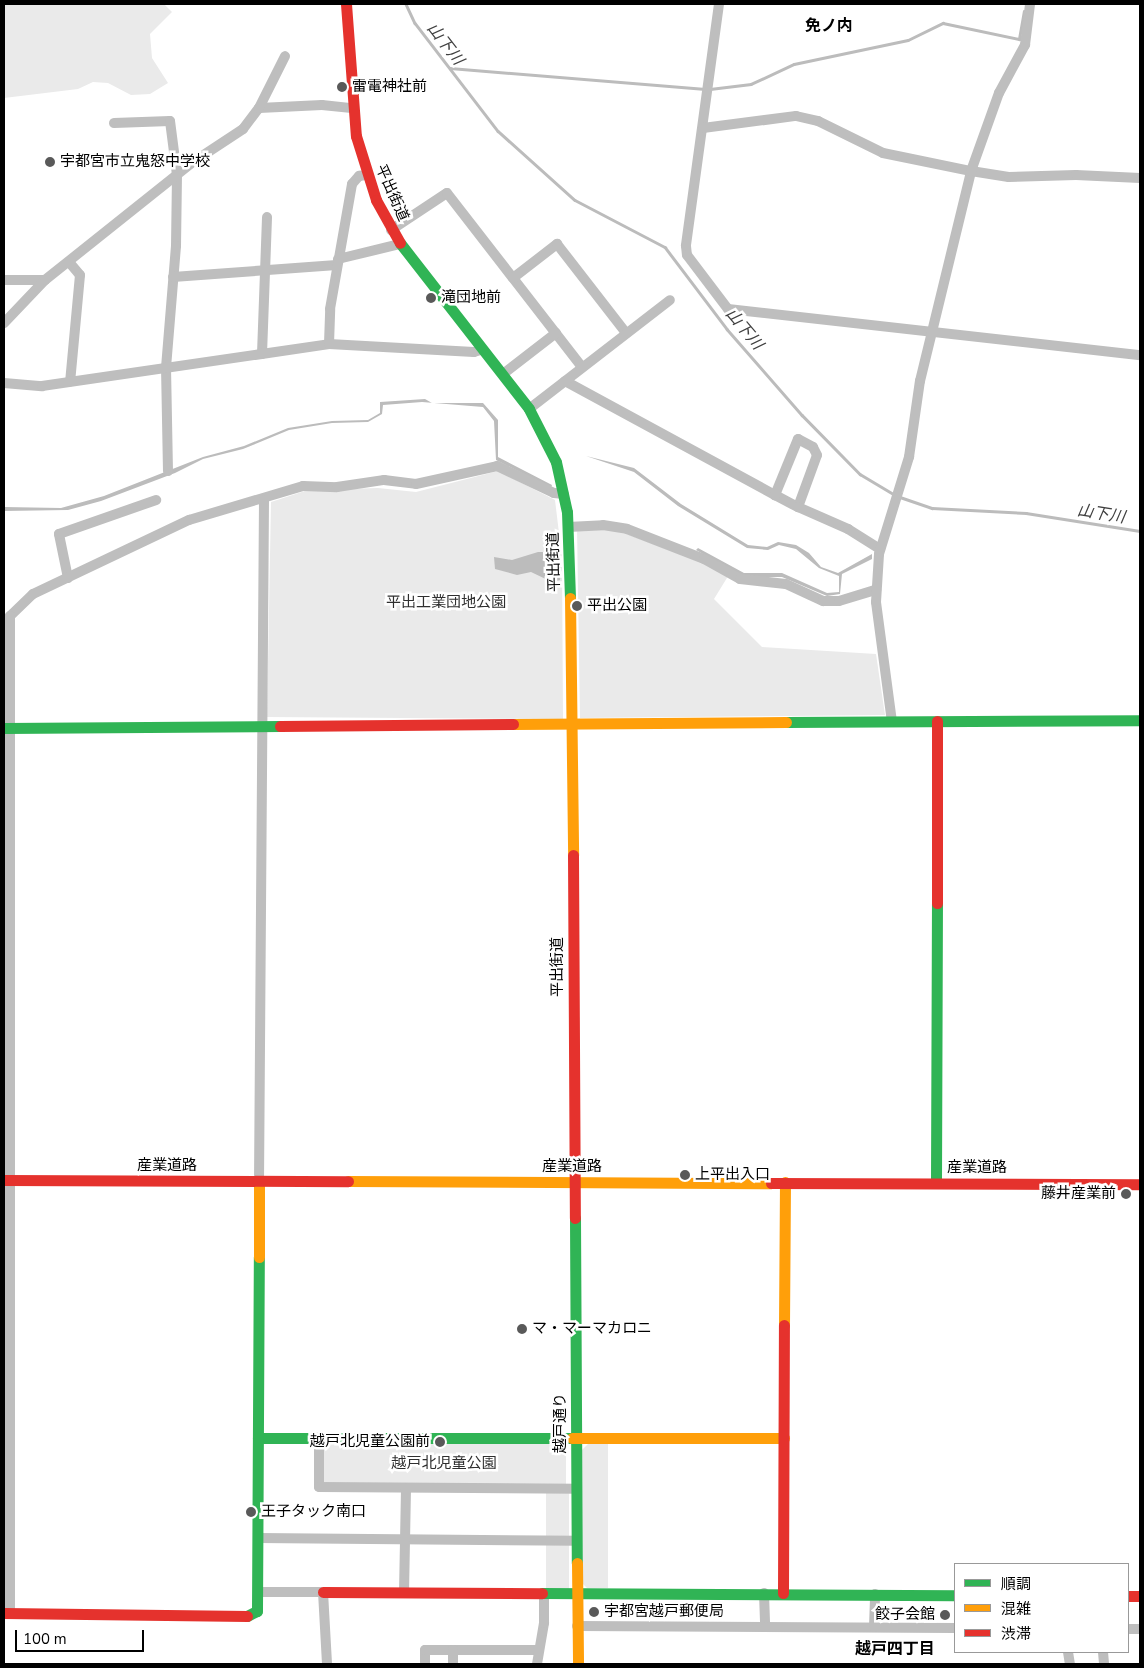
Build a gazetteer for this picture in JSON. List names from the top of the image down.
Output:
{
  "streets": {
    "street": ["平出街道", "産業道路", "越戸通り"]
  },
  "crossings": [
    ["平出街道", "産業道路"],
    ["平出街道", "越戸通り"],
    ["産業道路", "越戸通り"]
  ],
  "districts": ["免ノ内", "越戸四丁目"],
  "water": ["山下川"],
  "parks": ["平出工業団地公園", "越戸北児童公園"],
  "places": [
    "雷電神社前",
    "宇都宮市立鬼怒中学校",
    "滝団地前",
    "平出公園",
    "上平出入口",
    "藤井産業前",
    "マ・マーマカロニ",
    "越戸北児童公園前",
    "王子タック南口",
    "宇都宮越戸郵便局",
    "餃子会館"
  ],
  "legend": ["順調", "混雑", "渋滞"],
  "scale_bar": "100 m"
}
